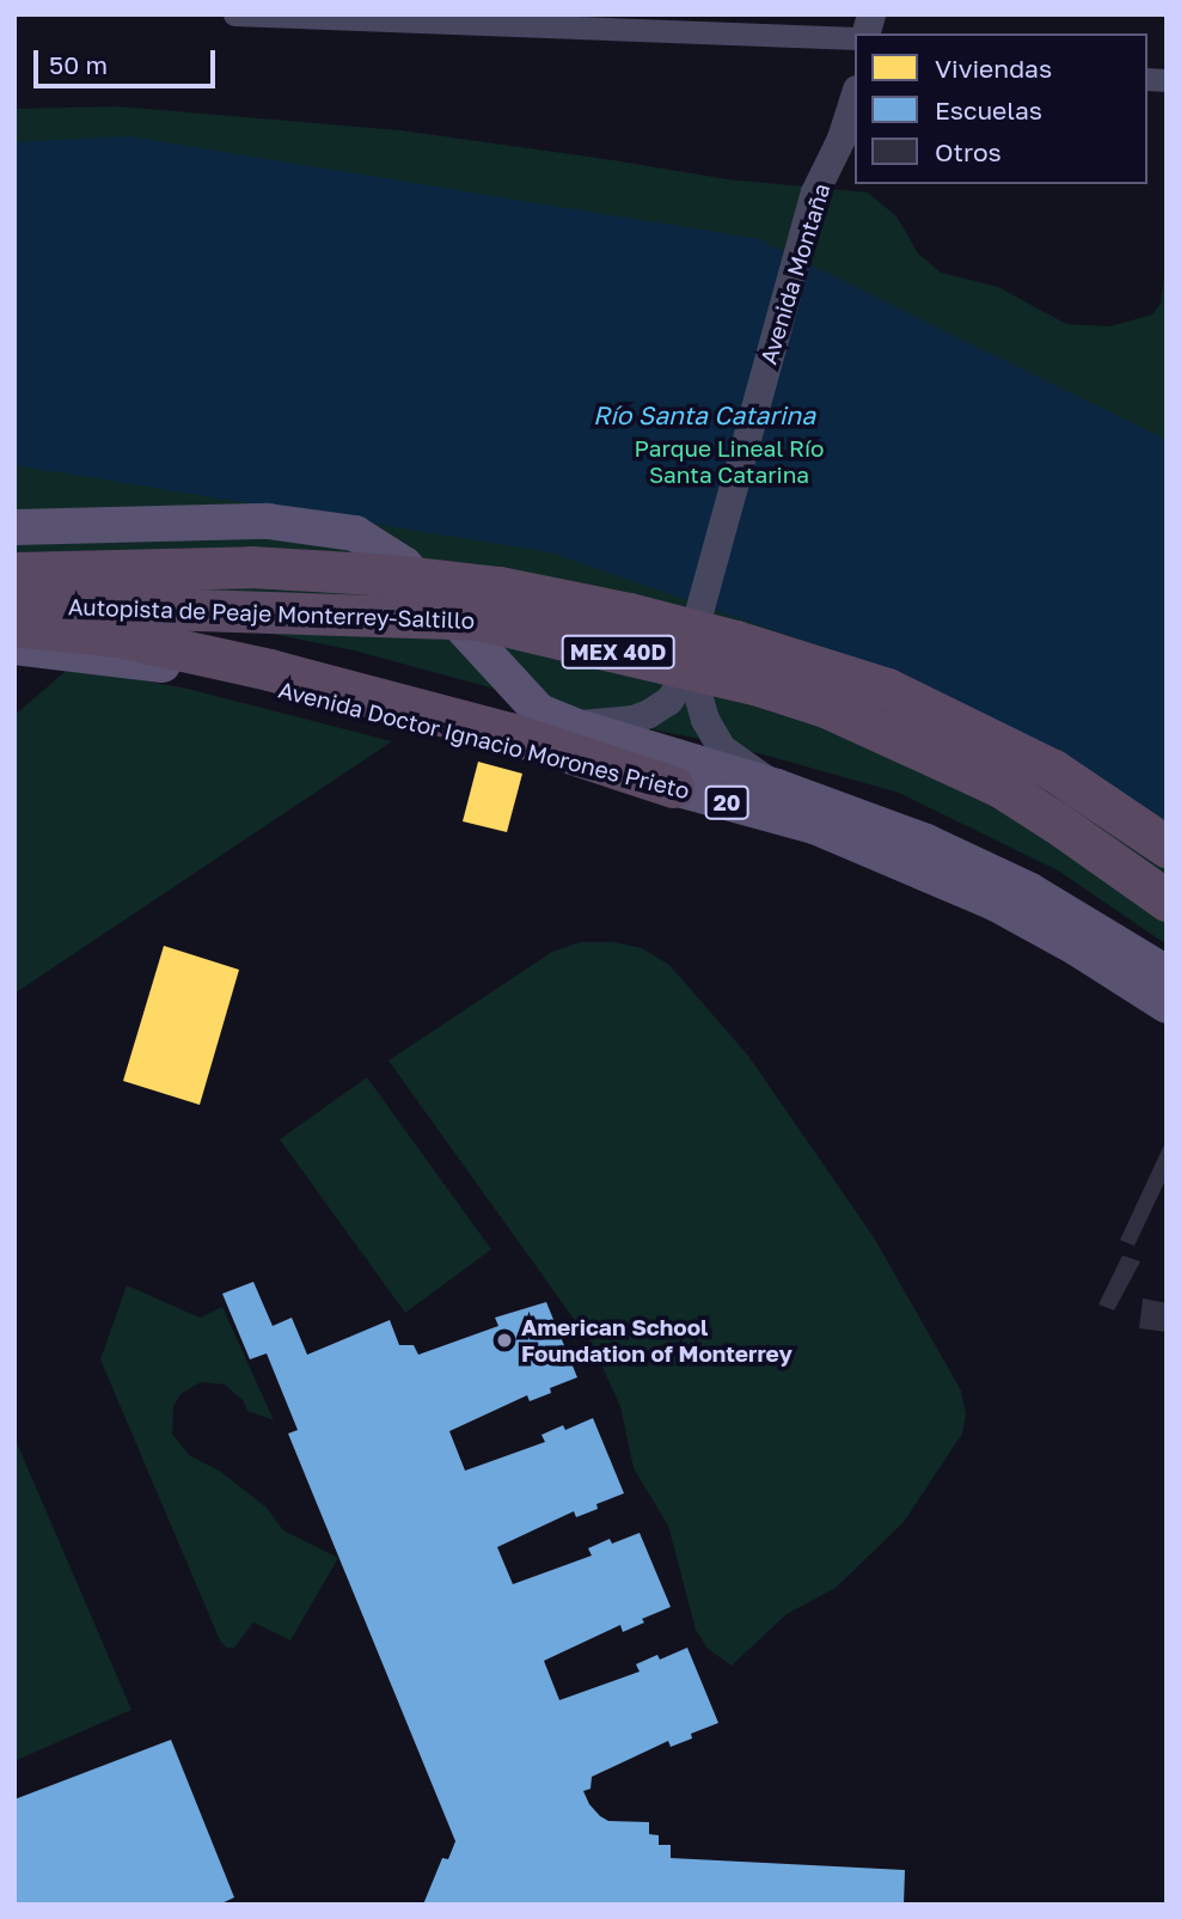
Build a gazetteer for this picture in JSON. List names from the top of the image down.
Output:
{
  "streets": {
    "highway": ["Autopista de Peaje Monterrey-Saltillo", "MEX 40D"],
    "main road": ["Avenida Doctor Ignacio Morones Prieto", "20"],
    "street": ["Avenida Montaña"]
  },
  "crossings": [
    ["Avenida Montaña", "Avenida Doctor Ignacio Morones Prieto"]
  ],
  "water": ["Río Santa Catarina"],
  "parks": ["Parque Lineal Río Santa Catarina"],
  "places": ["American School Foundation of Monterrey"],
  "legend": ["Viviendas", "Escuelas", "Otros"],
  "scale_bar": "50 m"
}
